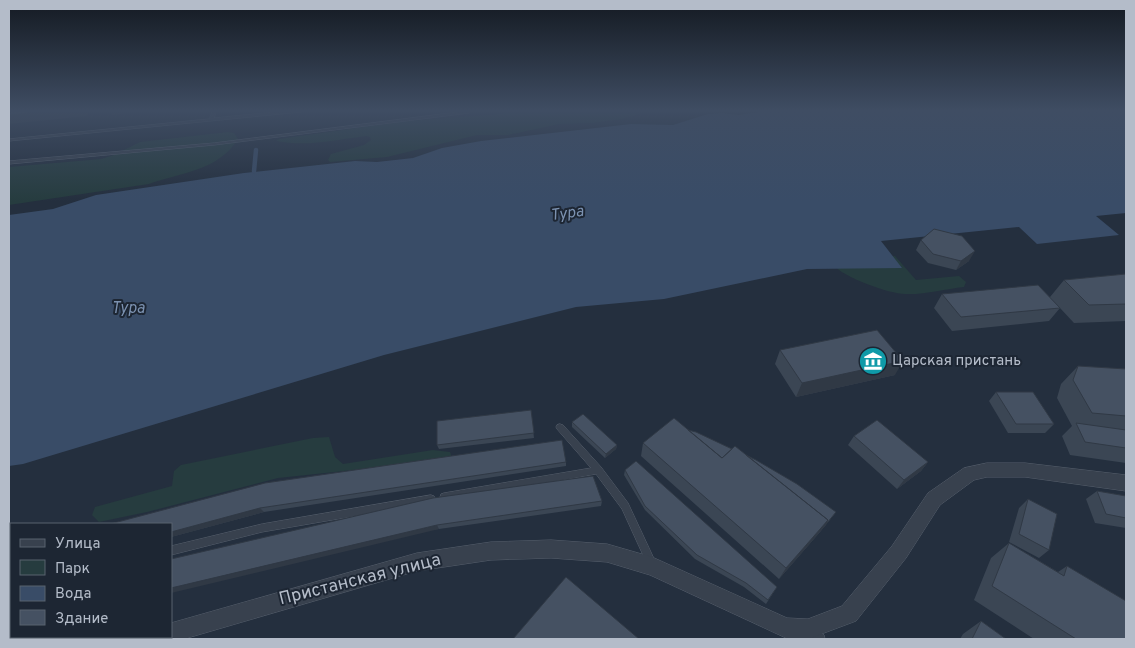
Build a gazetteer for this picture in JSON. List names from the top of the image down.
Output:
{
  "streets": {
    "street": ["Пристанская улица"]
  },
  "water": ["Тура"],
  "places": {
    "museum": ["Царская пристань"]
  },
  "legend": [
    "Улица",
    "Парк",
    "Вода",
    "Здание"
  ]
}
